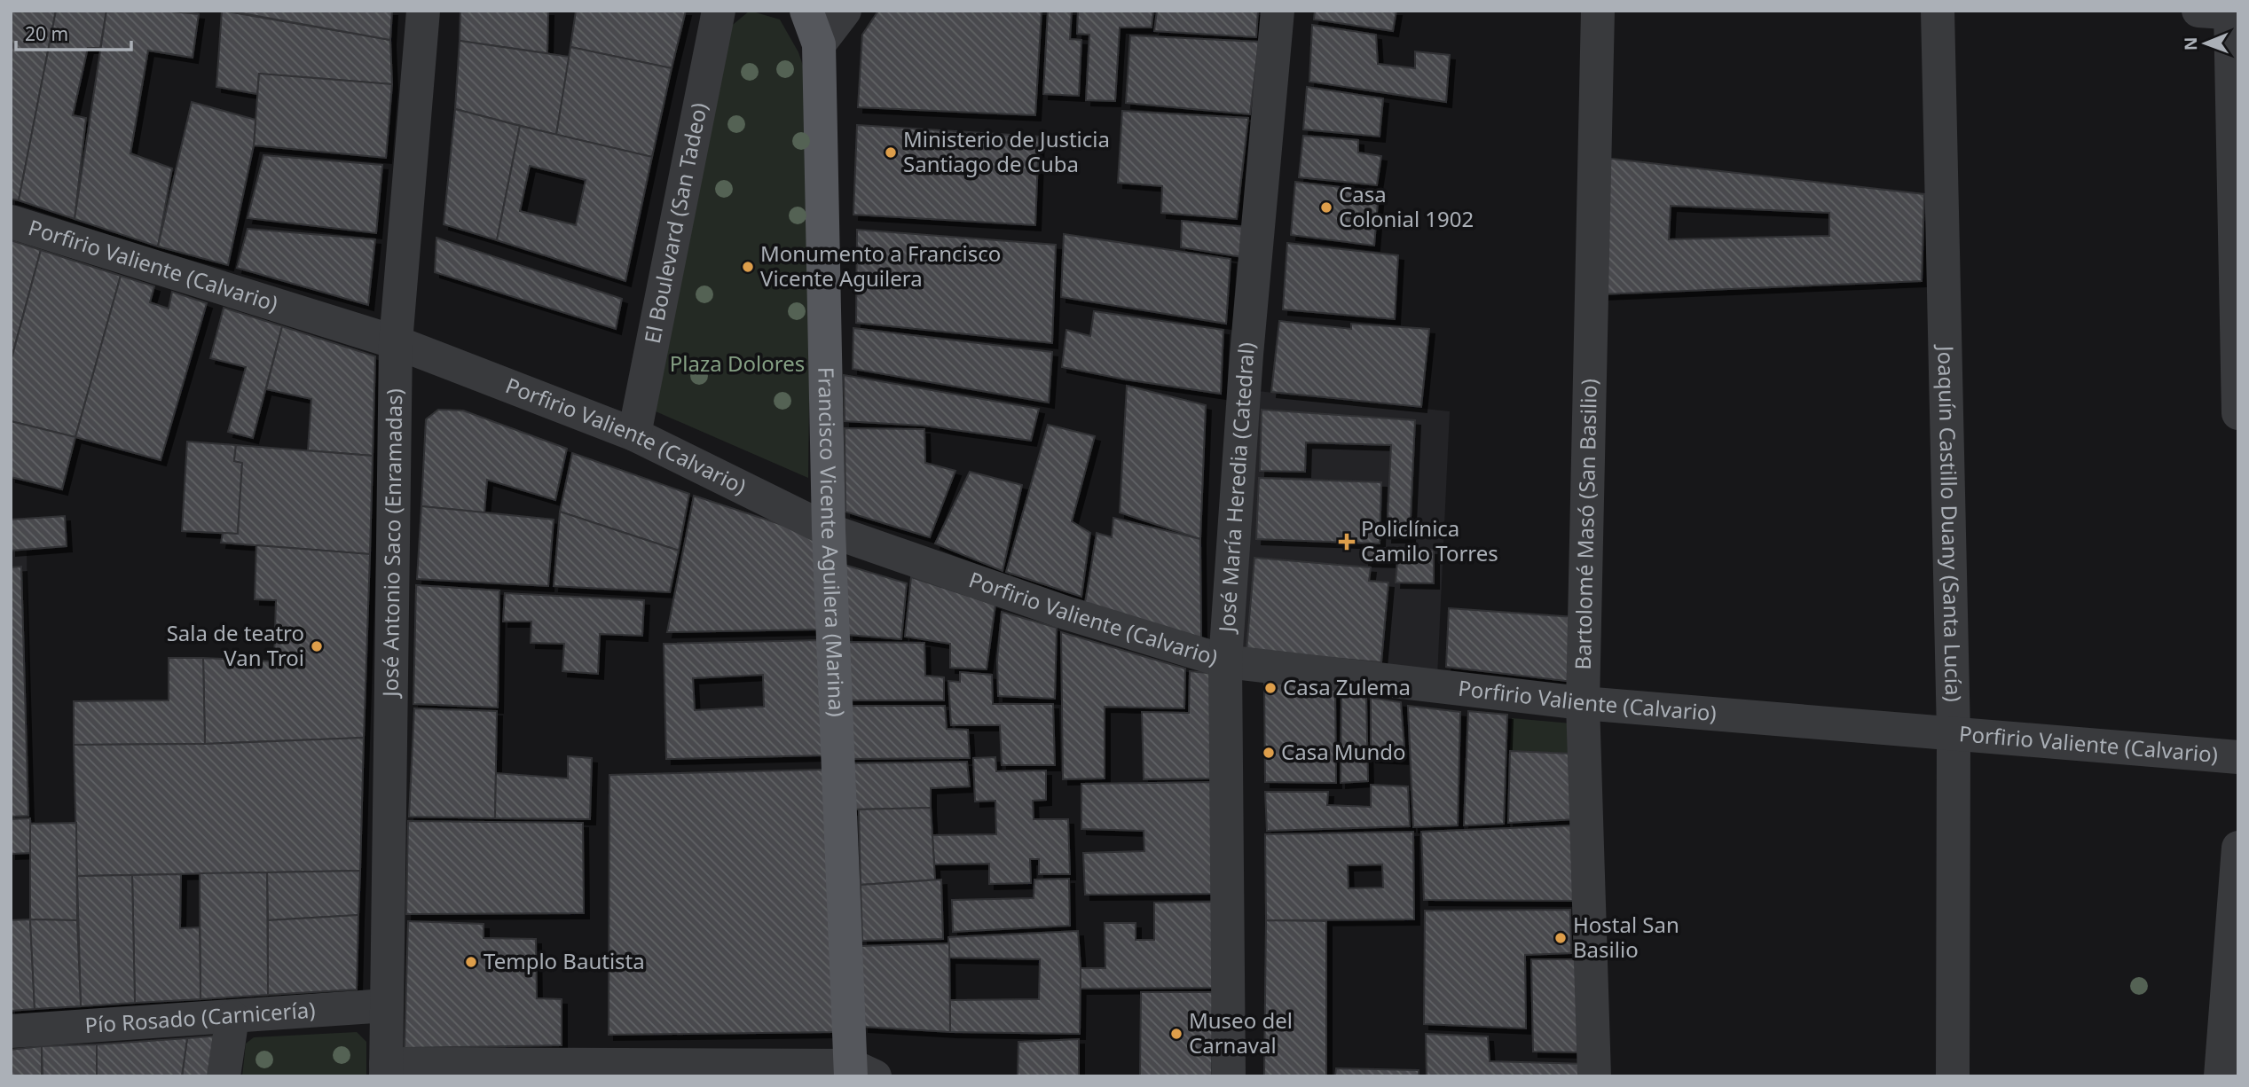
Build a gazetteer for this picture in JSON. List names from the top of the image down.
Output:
{
  "streets": {
    "main road": ["Francisco Vicente Aguilera (Marina)"],
    "street": [
      "El Boulevard (San Tadeo)",
      "Porfirio Valiente (Calvario)",
      "José María Heredia (Catedral)",
      "Bartolomé Masó (San Basilio)",
      "Joaquín Castillo Duany (Santa Lucía)",
      "José Antonio Saco (Enramadas)",
      "Pío Rosado (Carnicería)"
    ]
  },
  "crossings": [
    ["El Boulevard (San Tadeo)", "Porfirio Valiente (Calvario)"],
    ["Porfirio Valiente (Calvario)", "José María Heredia (Catedral)"],
    ["Porfirio Valiente (Calvario)", "Bartolomé Masó (San Basilio)"],
    ["Porfirio Valiente (Calvario)", "Joaquín Castillo Duany (Santa Lucía)"],
    ["Porfirio Valiente (Calvario)", "José Antonio Saco (Enramadas)"],
    ["Porfirio Valiente (Calvario)", "Francisco Vicente Aguilera (Marina)"],
    ["José Antonio Saco (Enramadas)", "Pío Rosado (Carnicería)"]
  ],
  "parks": ["Plaza Dolores"],
  "places": {
    "other": [
      "Ministerio de Justicia Santiago de Cuba",
      "Casa Colonial 1902",
      "Monumento a Francisco Vicente Aguilera",
      "Sala de teatro Van Troi",
      "Casa Zulema",
      "Casa Mundo",
      "Hostal San Basilio",
      "Templo Bautista",
      "Museo del Carnaval"
    ],
    "health": ["Policlínica Camilo Torres"]
  },
  "scale_bar": "20 m",
  "north": "left"
}
